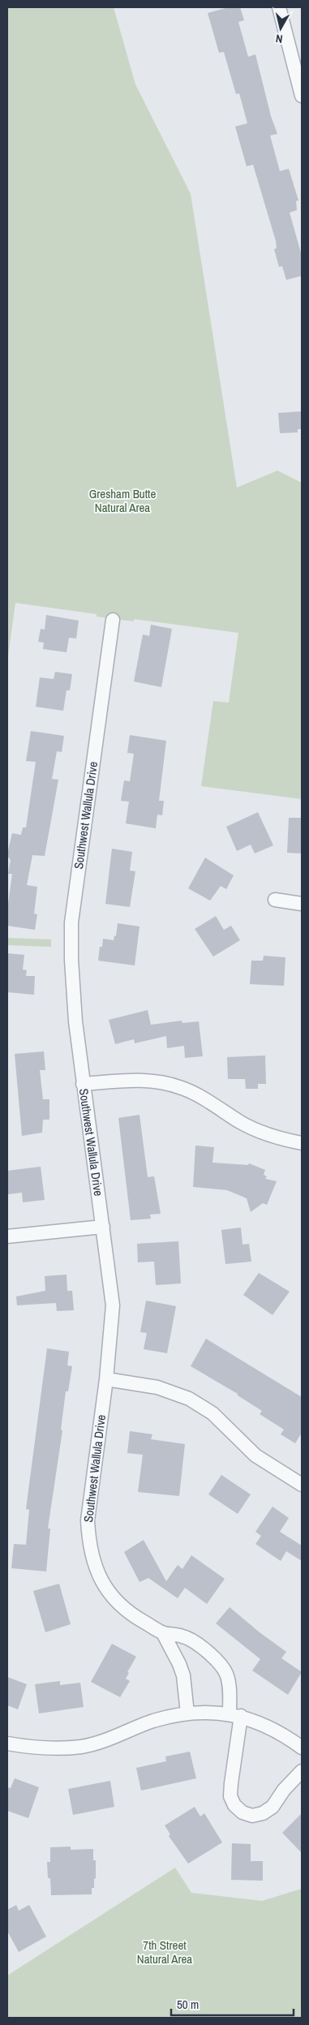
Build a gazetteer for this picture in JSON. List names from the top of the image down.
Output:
{
  "streets": {
    "street": ["Southwest Wallula Drive"]
  },
  "parks": ["Gresham Butte Natural Area", "7th Street Natural Area"],
  "scale_bar": "50 m",
  "north": "bottom"
}
